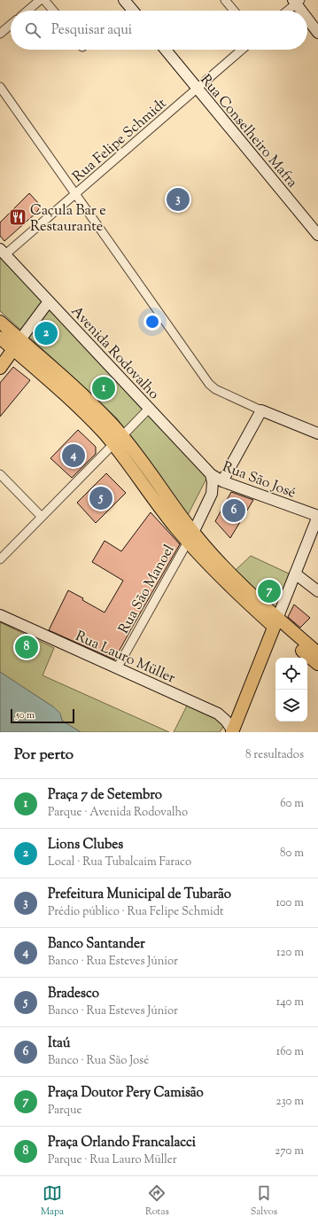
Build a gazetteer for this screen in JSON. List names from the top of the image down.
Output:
{
  "streets": {
    "street": [
      "Rua Conselheiro Mafra",
      "Rua Felipe Schmidt",
      "Avenida Rodovalho",
      "Rua São José",
      "Rua São Manoel",
      "Rua Lauro Müller"
    ]
  },
  "crossings": [
    ["Rua Conselheiro Mafra", "Rua Felipe Schmidt"],
    ["Rua Felipe Schmidt", "Avenida Rodovalho"],
    ["Avenida Rodovalho", "Rua São José"],
    ["Avenida Rodovalho", "Rua São Manoel"],
    ["Rua São José", "Rua São Manoel"],
    ["Rua São Manoel", "Rua Lauro Müller"]
  ],
  "places": {
    "restaurant": ["Caçula Bar e Restaurante"]
  },
  "scale_bar": "50 m",
  "page": {
    "search": "Pesquisar aqui",
    "pins": [
      "3",
      "2",
      "1",
      "4",
      "5",
      "6",
      "7",
      "8"
    ],
    "scale": "50 m",
    "heading": ["Por perto", "8 resultados"],
    "list": [
      {
        "mark": "1",
        "name": "Praça 7 de Setembro",
        "note": "Parque · Avenida Rodovalho",
        "value": "60 m"
      },
      {
        "mark": "2",
        "name": "Lions Clubes",
        "note": "Local · Rua Tubalcaim Faraco",
        "value": "80 m"
      },
      {
        "mark": "3",
        "name": "Prefeitura Municipal de Tubarão",
        "note": "Prédio público · Rua Felipe Schmidt",
        "value": "100 m"
      },
      {
        "mark": "4",
        "name": "Banco Santander",
        "note": "Banco · Rua Esteves Júnior",
        "value": "120 m"
      },
      {
        "mark": "5",
        "name": "Bradesco",
        "note": "Banco · Rua Esteves Júnior",
        "value": "140 m"
      },
      {
        "mark": "6",
        "name": "Itaú",
        "note": "Banco · Rua São José",
        "value": "160 m"
      },
      {
        "mark": "7",
        "name": "Praça Doutor Pery Camisão",
        "note": "Parque",
        "value": "230 m"
      },
      {
        "mark": "8",
        "name": "Praça Orlando Francalacci",
        "note": "Parque · Rua Lauro Müller",
        "value": "270 m"
      }
    ],
    "nav": ["Mapa", "Rotas", "Salvos"]
  }
}
